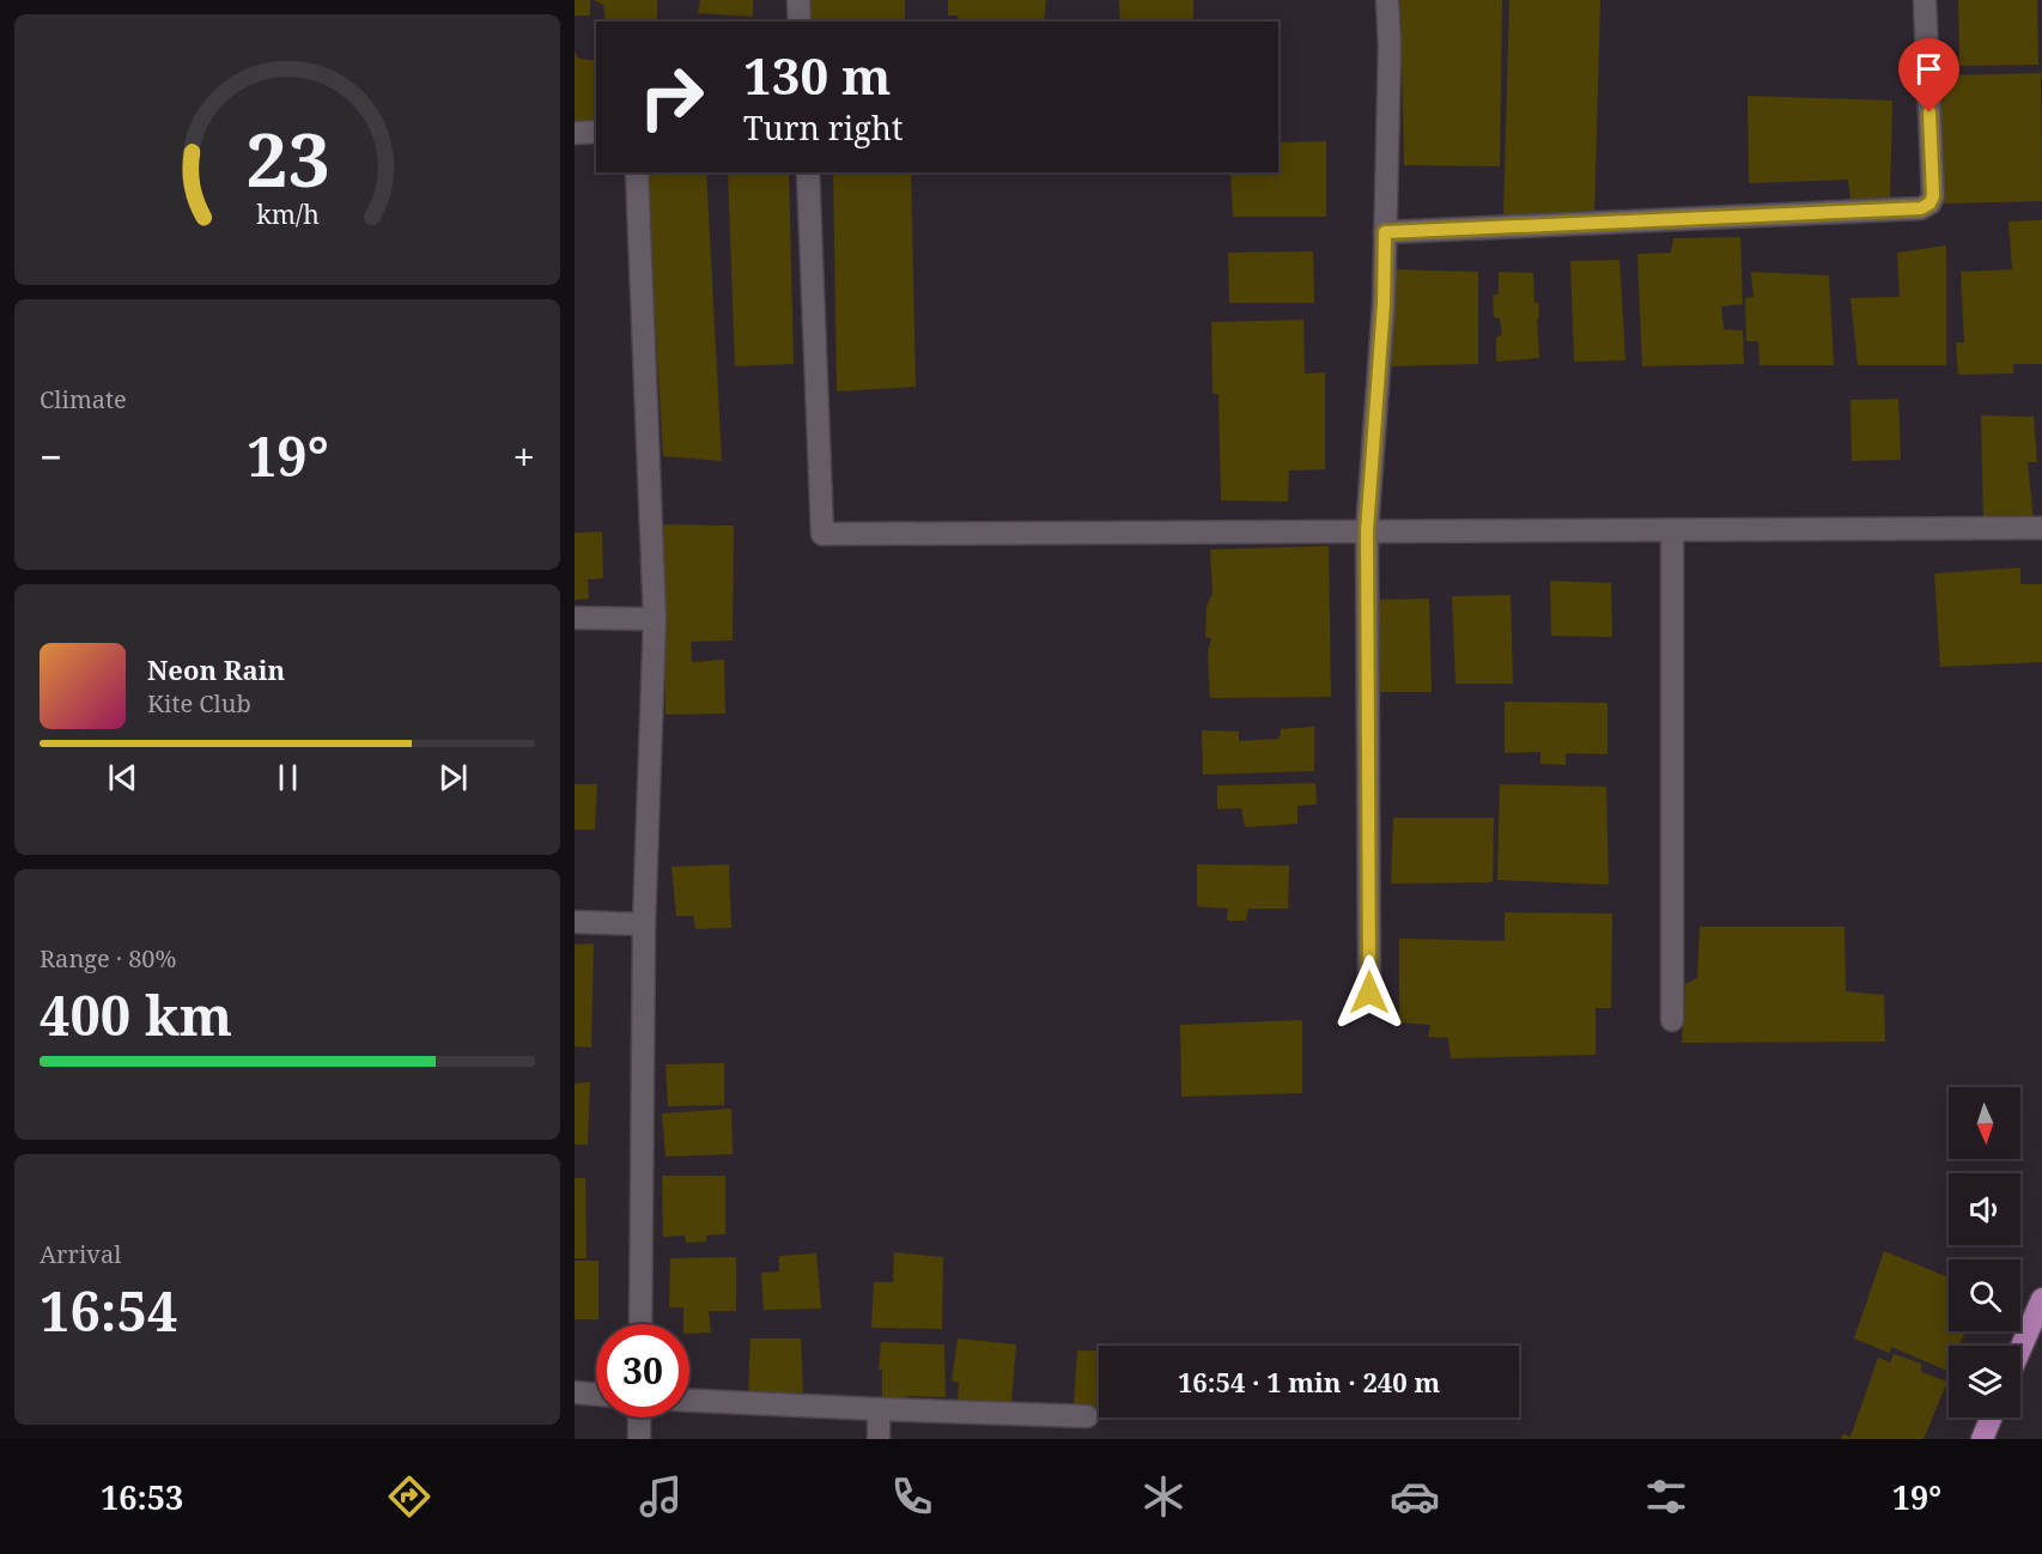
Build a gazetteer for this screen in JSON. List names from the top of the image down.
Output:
{
  "north": "bottom",
  "page": {
    "turn": ["130 m", "Turn right"],
    "tile": [
      "Climate",
      ["Range · 80%", "400 km"],
      ["Arrival", "16:54"]
    ],
    "heat": ["−", "19°", "+"],
    "song": ["Neon Rain", "Kite Club"],
    "limit": "30",
    "trip": "16:54 · 1 min · 240 m",
    "tabs": ["16:53", "19°"],
    "gauge": ["23", "km/h"]
  }
}
